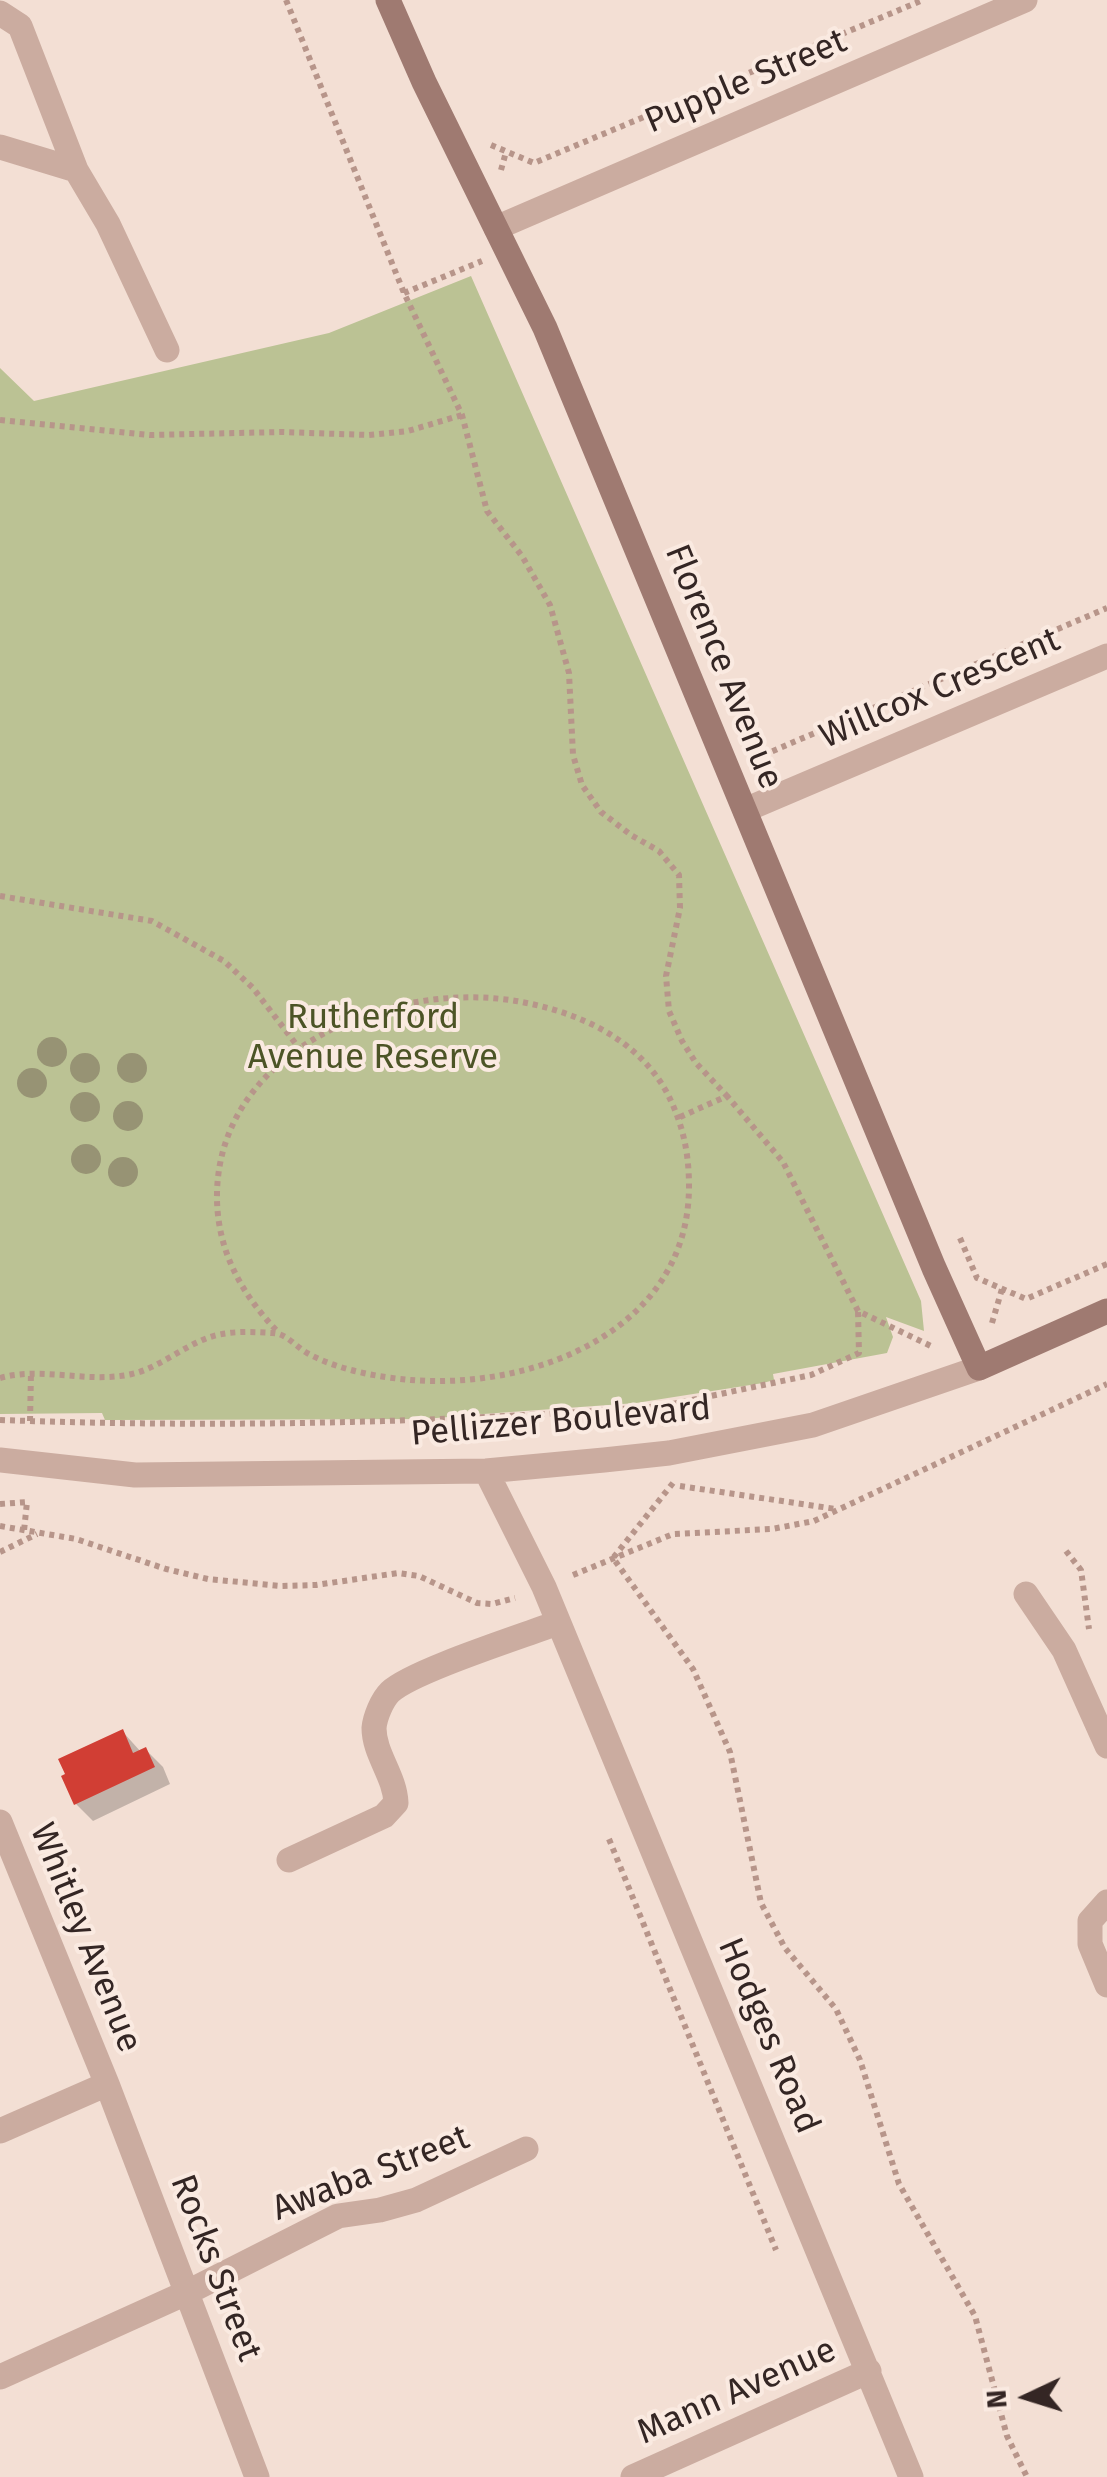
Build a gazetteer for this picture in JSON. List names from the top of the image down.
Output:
{
  "streets": {
    "street": [
      "Pupple Street",
      "Florence Avenue",
      "Willcox Crescent",
      "Pellizzer Boulevard",
      "Whitley Avenue",
      "Hodges Road",
      "Awaba Street",
      "Rocks Street",
      "Mann Avenue"
    ]
  },
  "crossings": [
    ["Pupple Street", "Florence Avenue"],
    ["Florence Avenue", "Willcox Crescent"],
    ["Florence Avenue", "Pellizzer Boulevard"],
    ["Pellizzer Boulevard", "Hodges Road"],
    ["Whitley Avenue", "Rocks Street"],
    ["Hodges Road", "Mann Avenue"],
    ["Awaba Street", "Rocks Street"]
  ],
  "parks": ["Rutherford Avenue Reserve"],
  "north": "left"
}
